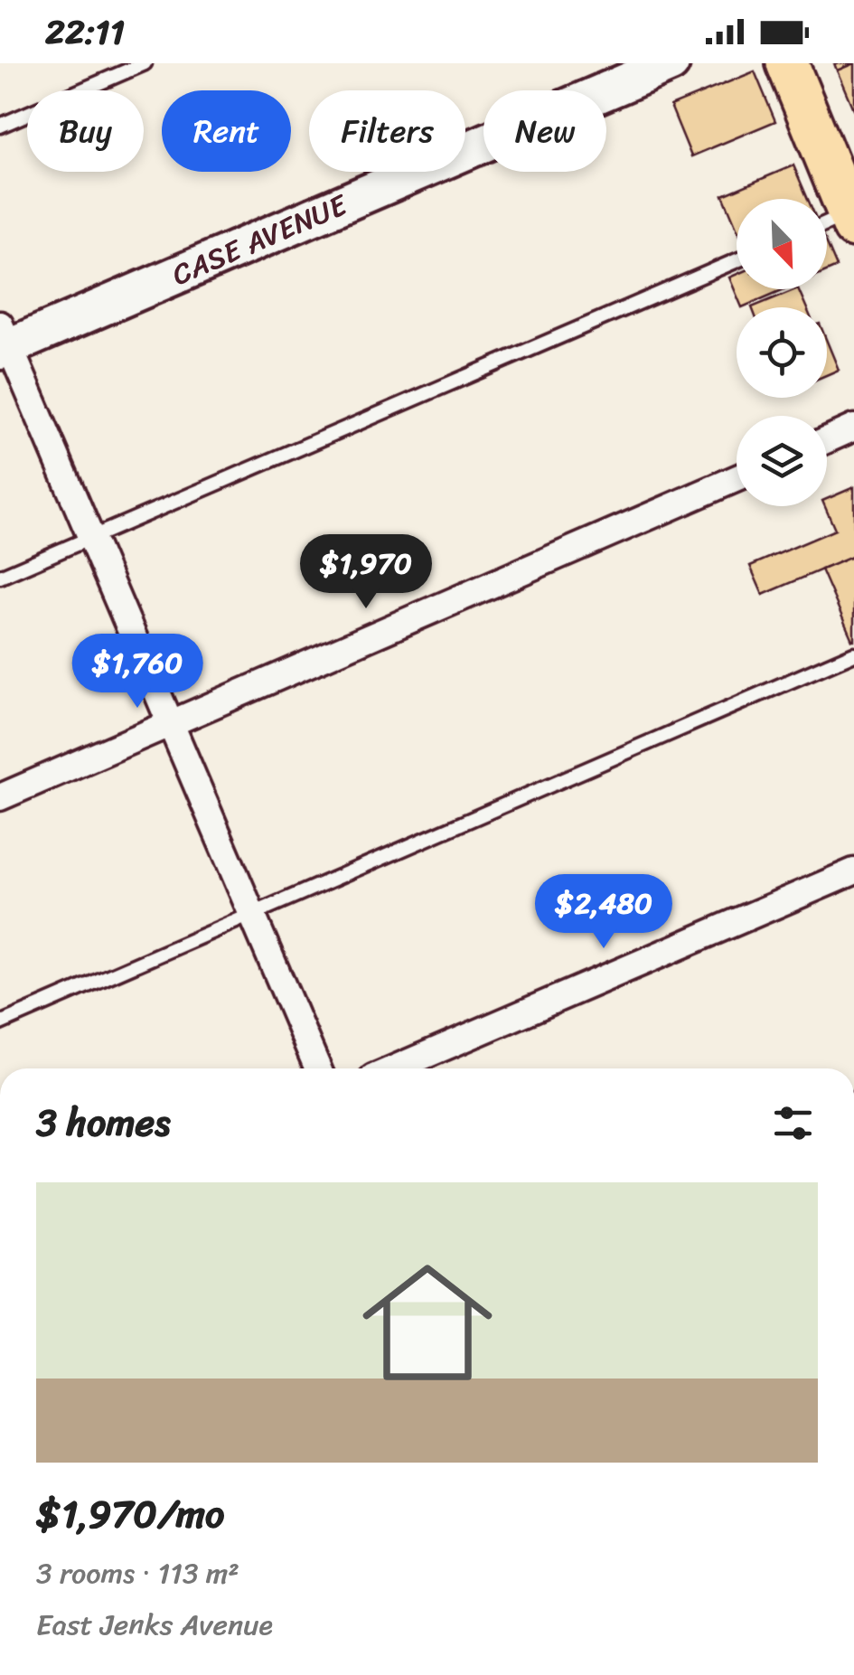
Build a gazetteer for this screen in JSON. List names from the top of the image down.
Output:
{
  "streets": {
    "street": ["CASE AVENUE"]
  },
  "north": "bottom right",
  "page": {
    "status": "22:11",
    "chip": [
      "Buy",
      "Rent",
      "Filters",
      "New"
    ],
    "price": ["$1,970", "$1,760", "$2,480"],
    "heading": "3 homes",
    "list": [
      {
        "name": "$1,970/mo",
        "note": "3 rooms · 113 m² · East Jenks Avenue"
      }
    ]
  }
}
